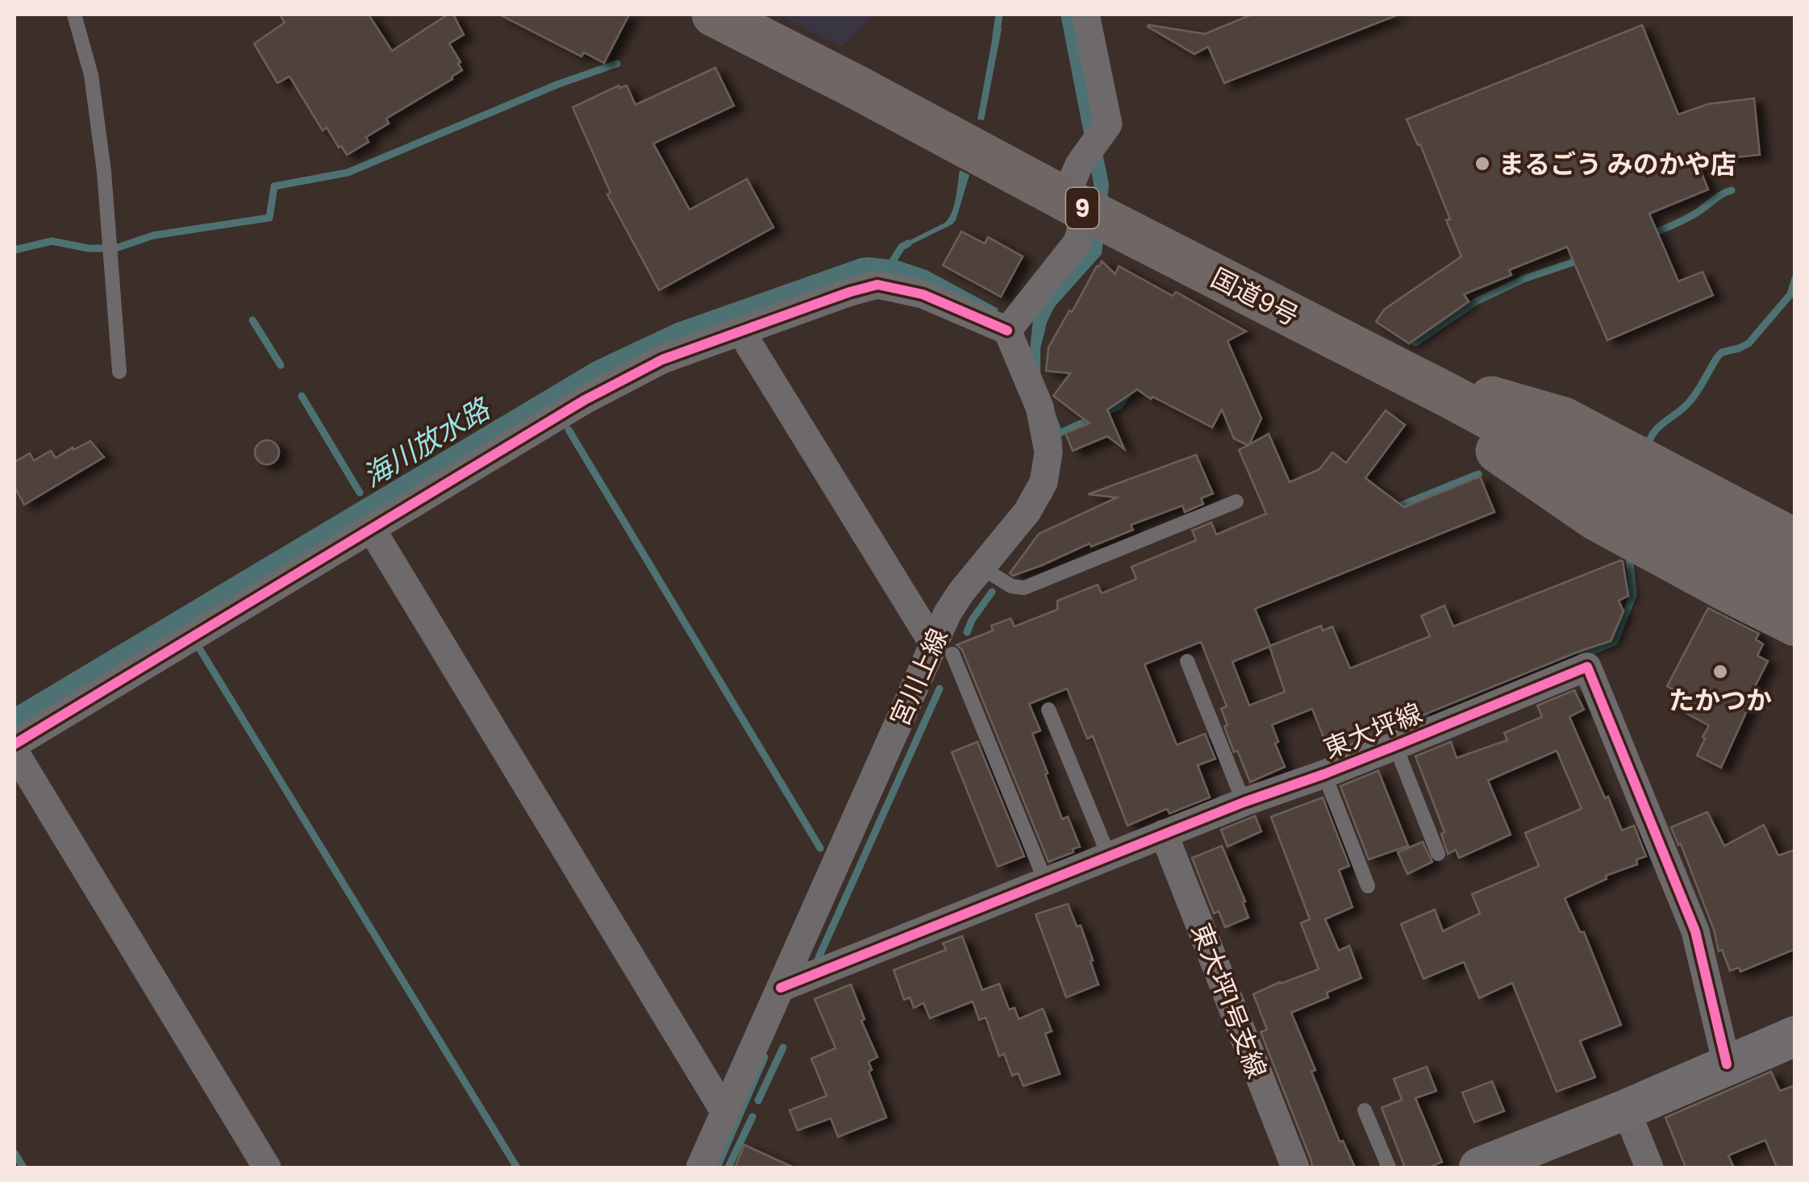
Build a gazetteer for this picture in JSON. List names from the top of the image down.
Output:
{
  "streets": {
    "highway": ["9", "国道9号"],
    "street": ["宮川上線", "東大坪線", "東大坪1号支線"]
  },
  "crossings": [
    ["9", "国道9号"],
    ["宮川上線", "東大坪線"],
    ["東大坪線", "東大坪1号支線"]
  ],
  "water": ["海川放水路"],
  "places": ["まるごう みのかや店", "たかつか"]
}
